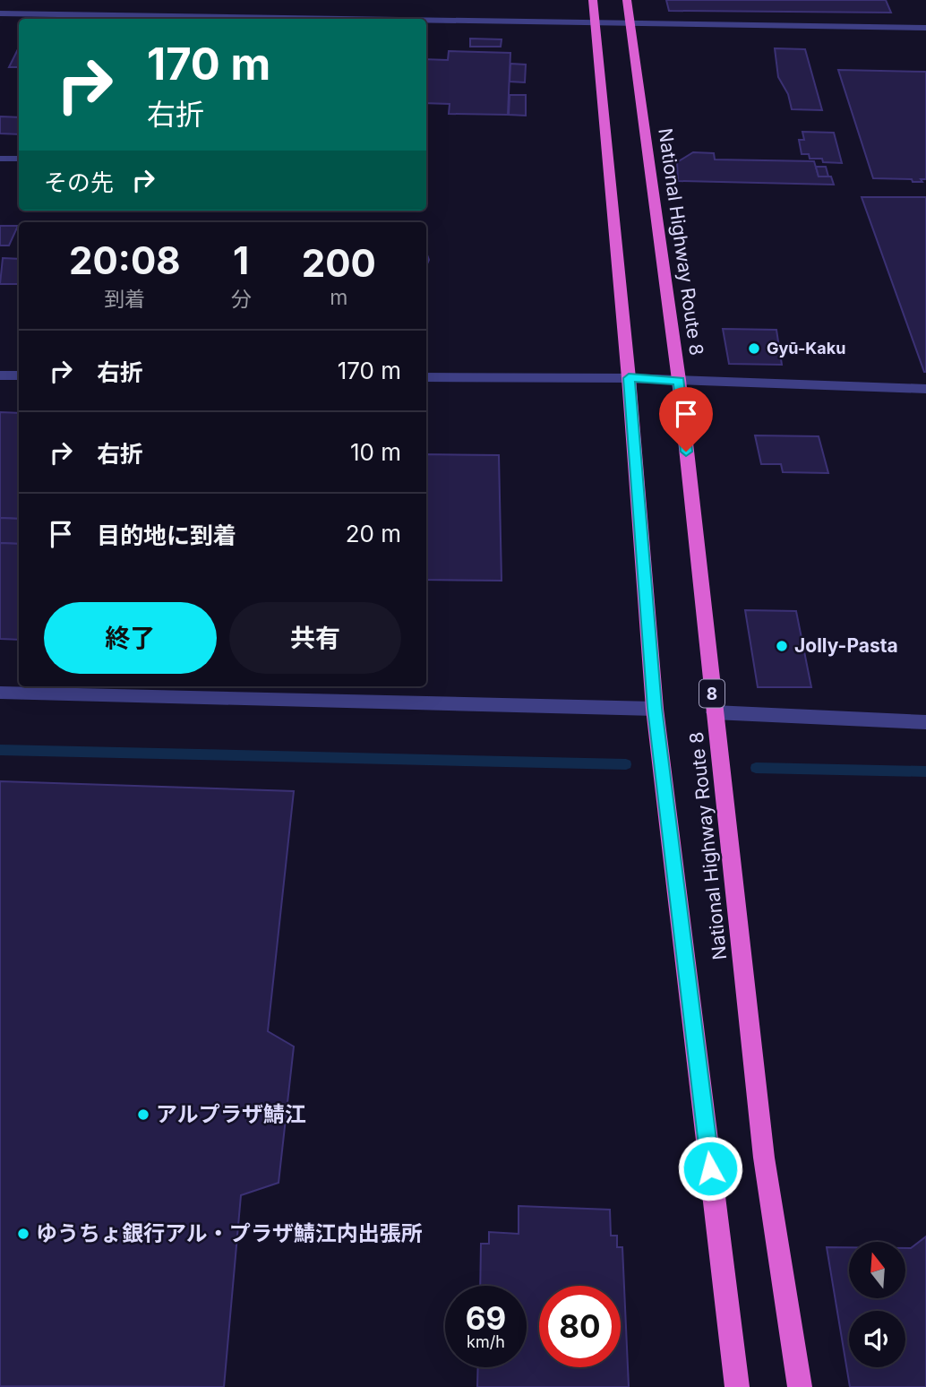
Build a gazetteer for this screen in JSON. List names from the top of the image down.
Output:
{
  "streets": {
    "highway": ["National Highway Route 8", "8"]
  },
  "places": [
    "Gyū-Kaku",
    "Jolly-Pasta",
    "アルプラザ鯖江",
    "ゆうちょ銀行アル・プラザ鯖江内出張所"
  ],
  "north": "top",
  "page": {
    "turn": ["170 m", "右折"],
    "then": "その先",
    "eta": [
      "20:08",
      "到着",
      "1",
      "分",
      "200",
      "m"
    ],
    "list": [
      {
        "name": "右折",
        "value": "170 m"
      },
      {
        "name": "右折",
        "value": "10 m"
      },
      {
        "name": "目的地に到着",
        "value": "20 m"
      }
    ],
    "buttons": ["終了", "共有"],
    "speed": "69 km/h",
    "limit": "80"
  }
}
